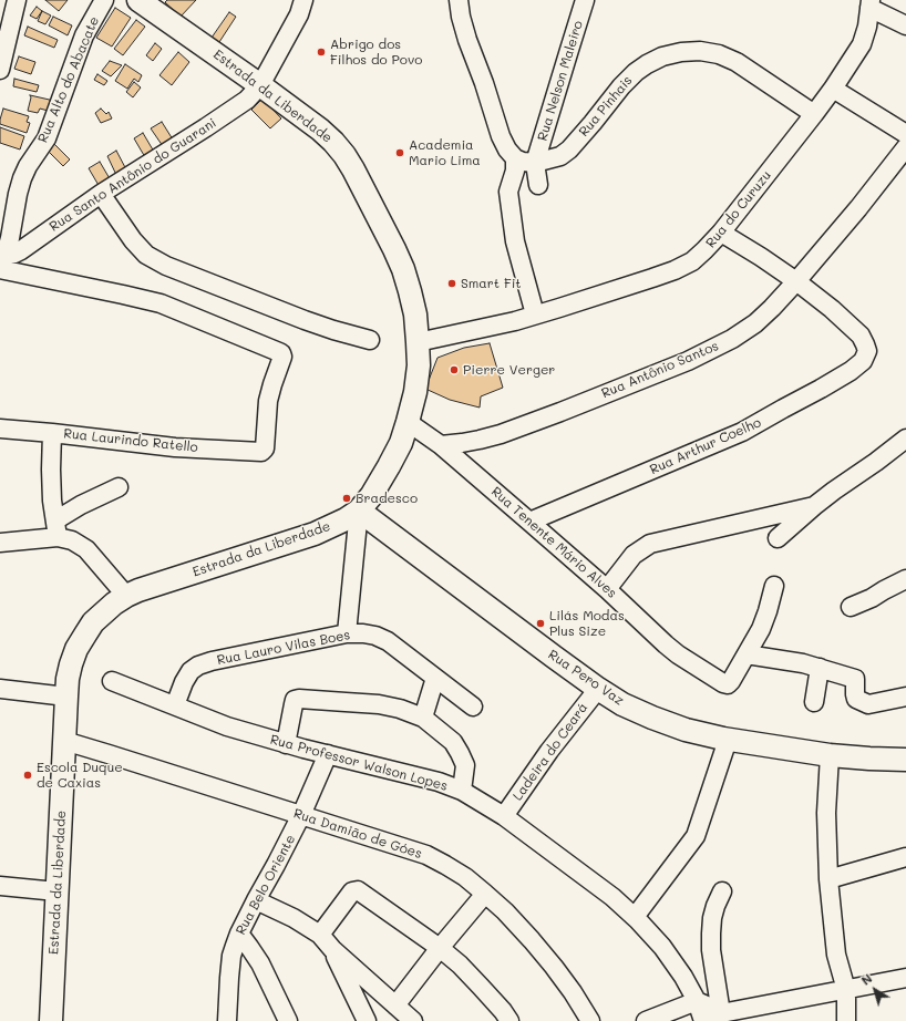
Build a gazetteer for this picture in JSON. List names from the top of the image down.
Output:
{
  "streets": {
    "main road": ["Estrada da Liberdade", "Rua Pero Vaz"],
    "street": [
      "Rua Alto do Abacate",
      "Rua Nelson Maleiro",
      "Rua Pinhais",
      "Rua Santo Antônio do Guarani",
      "Rua do Curuzu",
      "Rua Antônio Santos",
      "Rua Laurindo Ratello",
      "Rua Arthur Coelho",
      "Rua Tenente Mário Alves",
      "Rua Lauro Vilas Boes",
      "Ladeira do Ceará",
      "Rua Professor Walson Lopes",
      "Rua Damião de Góes",
      "Rua Belo Oriente"
    ]
  },
  "crossings": [
    ["Rua Alto do Abacate", "Rua Santo Antônio do Guarani"],
    ["Rua Alto do Abacate", "Rua Laurindo Ratello"],
    ["Rua Nelson Maleiro", "Rua Pinhais"],
    ["Estrada da Liberdade", "Rua Santo Antônio do Guarani"],
    ["Estrada da Liberdade", "Rua do Curuzu"],
    ["Estrada da Liberdade", "Rua Tenente Mário Alves"],
    ["Estrada da Liberdade", "Rua Pero Vaz"],
    ["Estrada da Liberdade", "Rua Damião de Góes"],
    ["Rua Pinhais", "Rua do Curuzu"],
    ["Rua Santo Antônio do Guarani", "Rua Laurindo Ratello"],
    ["Rua Antônio Santos", "Rua Arthur Coelho"],
    ["Rua Antônio Santos", "Rua Tenente Mário Alves"],
    ["Rua Arthur Coelho", "Rua Tenente Mário Alves"],
    ["Rua Lauro Vilas Boes", "Rua Professor Walson Lopes"],
    ["Rua Pero Vaz", "Ladeira do Ceará"],
    ["Ladeira do Ceará", "Rua Professor Walson Lopes"],
    ["Rua Professor Walson Lopes", "Rua Belo Oriente"],
    ["Rua Damião de Góes", "Rua Belo Oriente"]
  ],
  "places": [
    "Abrigo dos Filhos do Povo",
    "Academia Mario Lima",
    "Smart Fit",
    "Pierre Verger",
    "Bradesco",
    "Lilás Modas Plus Size",
    "Escola Duque de Caxias"
  ],
  "north": "top left"
}
